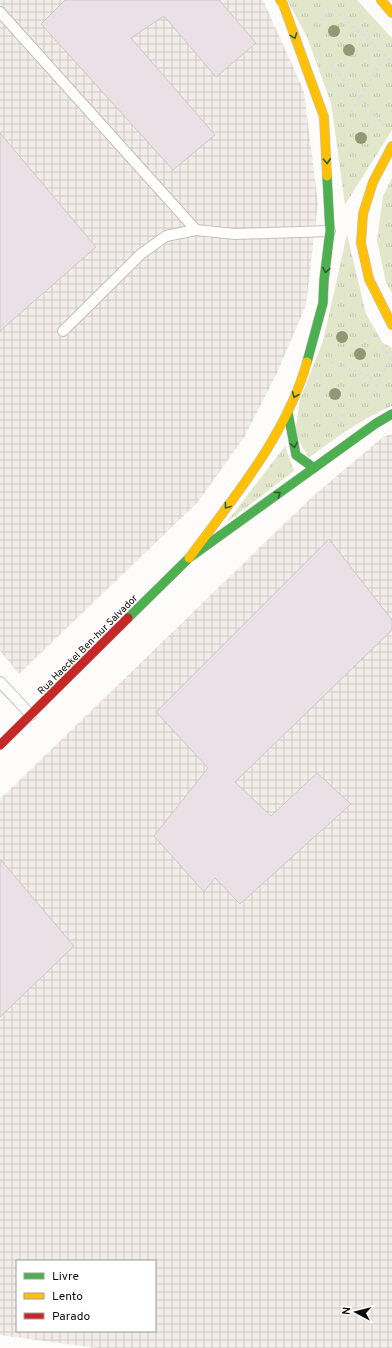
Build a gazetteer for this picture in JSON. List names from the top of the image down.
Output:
{
  "streets": {
    "street": ["Rua Haeckel Ben-hur Salvador"]
  },
  "legend": ["Livre", "Lento", "Parado"],
  "north": "left"
}
